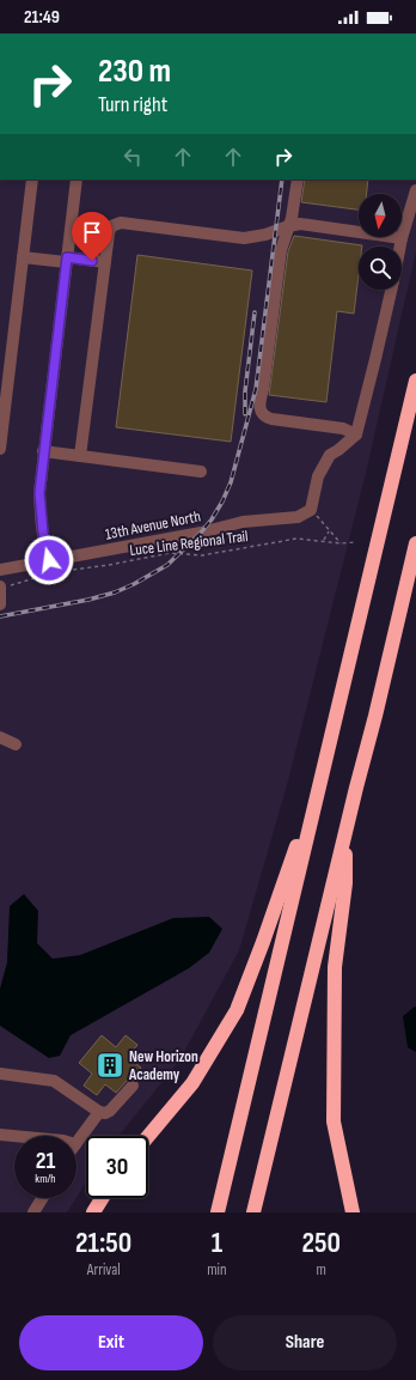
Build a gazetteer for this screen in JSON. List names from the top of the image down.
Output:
{
  "streets": {
    "street": ["13th Avenue North"],
    "path": ["Luce Line Regional Trail"]
  },
  "places": {
    "building": ["New Horizon Academy"]
  },
  "north": "bottom",
  "page": {
    "status": "21:49",
    "turn": ["230 m", "Turn right"],
    "speed": "21 km/h",
    "limit": "30",
    "eta": [
      "21:50",
      "Arrival",
      "1",
      "min",
      "250",
      "m"
    ],
    "buttons": ["Exit", "Share"]
  }
}
